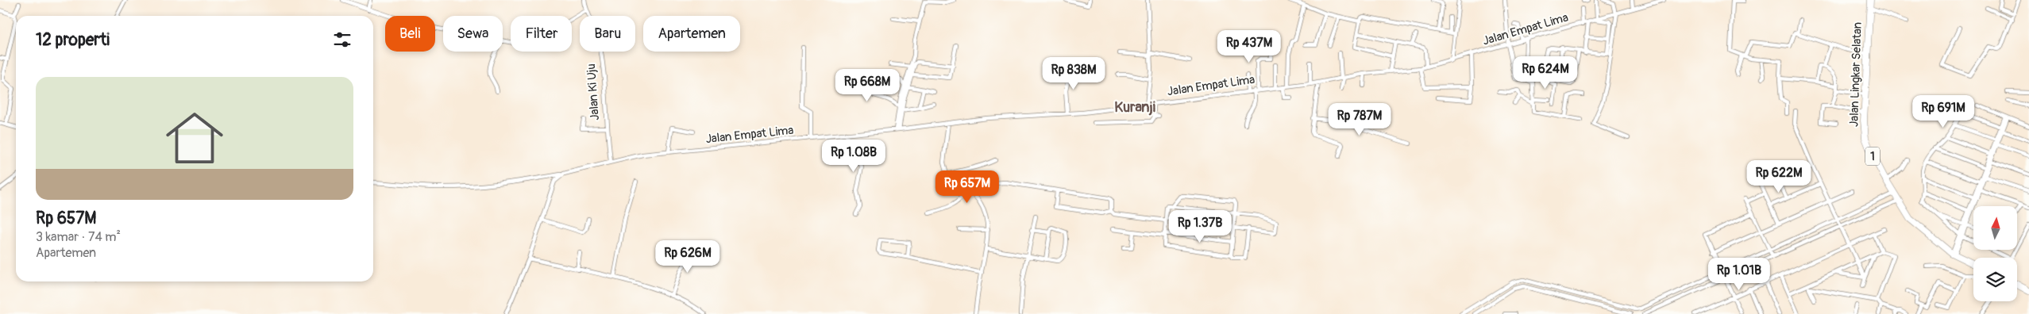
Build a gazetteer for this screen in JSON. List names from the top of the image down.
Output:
{
  "streets": {
    "highway": ["Jalan Lingkar Selatan", "1"],
    "street": ["Jalan Empat Lima", "Jalan Ki Uju"]
  },
  "crossings": [
    ["Jalan Empat Lima", "Jalan Ki Uju"]
  ],
  "districts": ["Kuranji"],
  "north": "top",
  "page": {
    "chip": [
      "Beli",
      "Sewa",
      "Filter",
      "Baru",
      "Apartemen"
    ],
    "heading": "12 properti",
    "price": [
      "Rp 437M",
      "Rp 624M",
      "Rp 838M",
      "Rp 668M",
      "Rp 691M",
      "Rp 787M",
      "Rp 1.08B",
      "Rp 622M",
      "Rp 657M",
      "Rp 1.37B",
      "Rp 626M",
      "Rp 1.01B"
    ],
    "list": [
      {
        "name": "Rp 657M",
        "note": "3 kamar · 74 m² · Apartemen"
      }
    ]
  }
}
